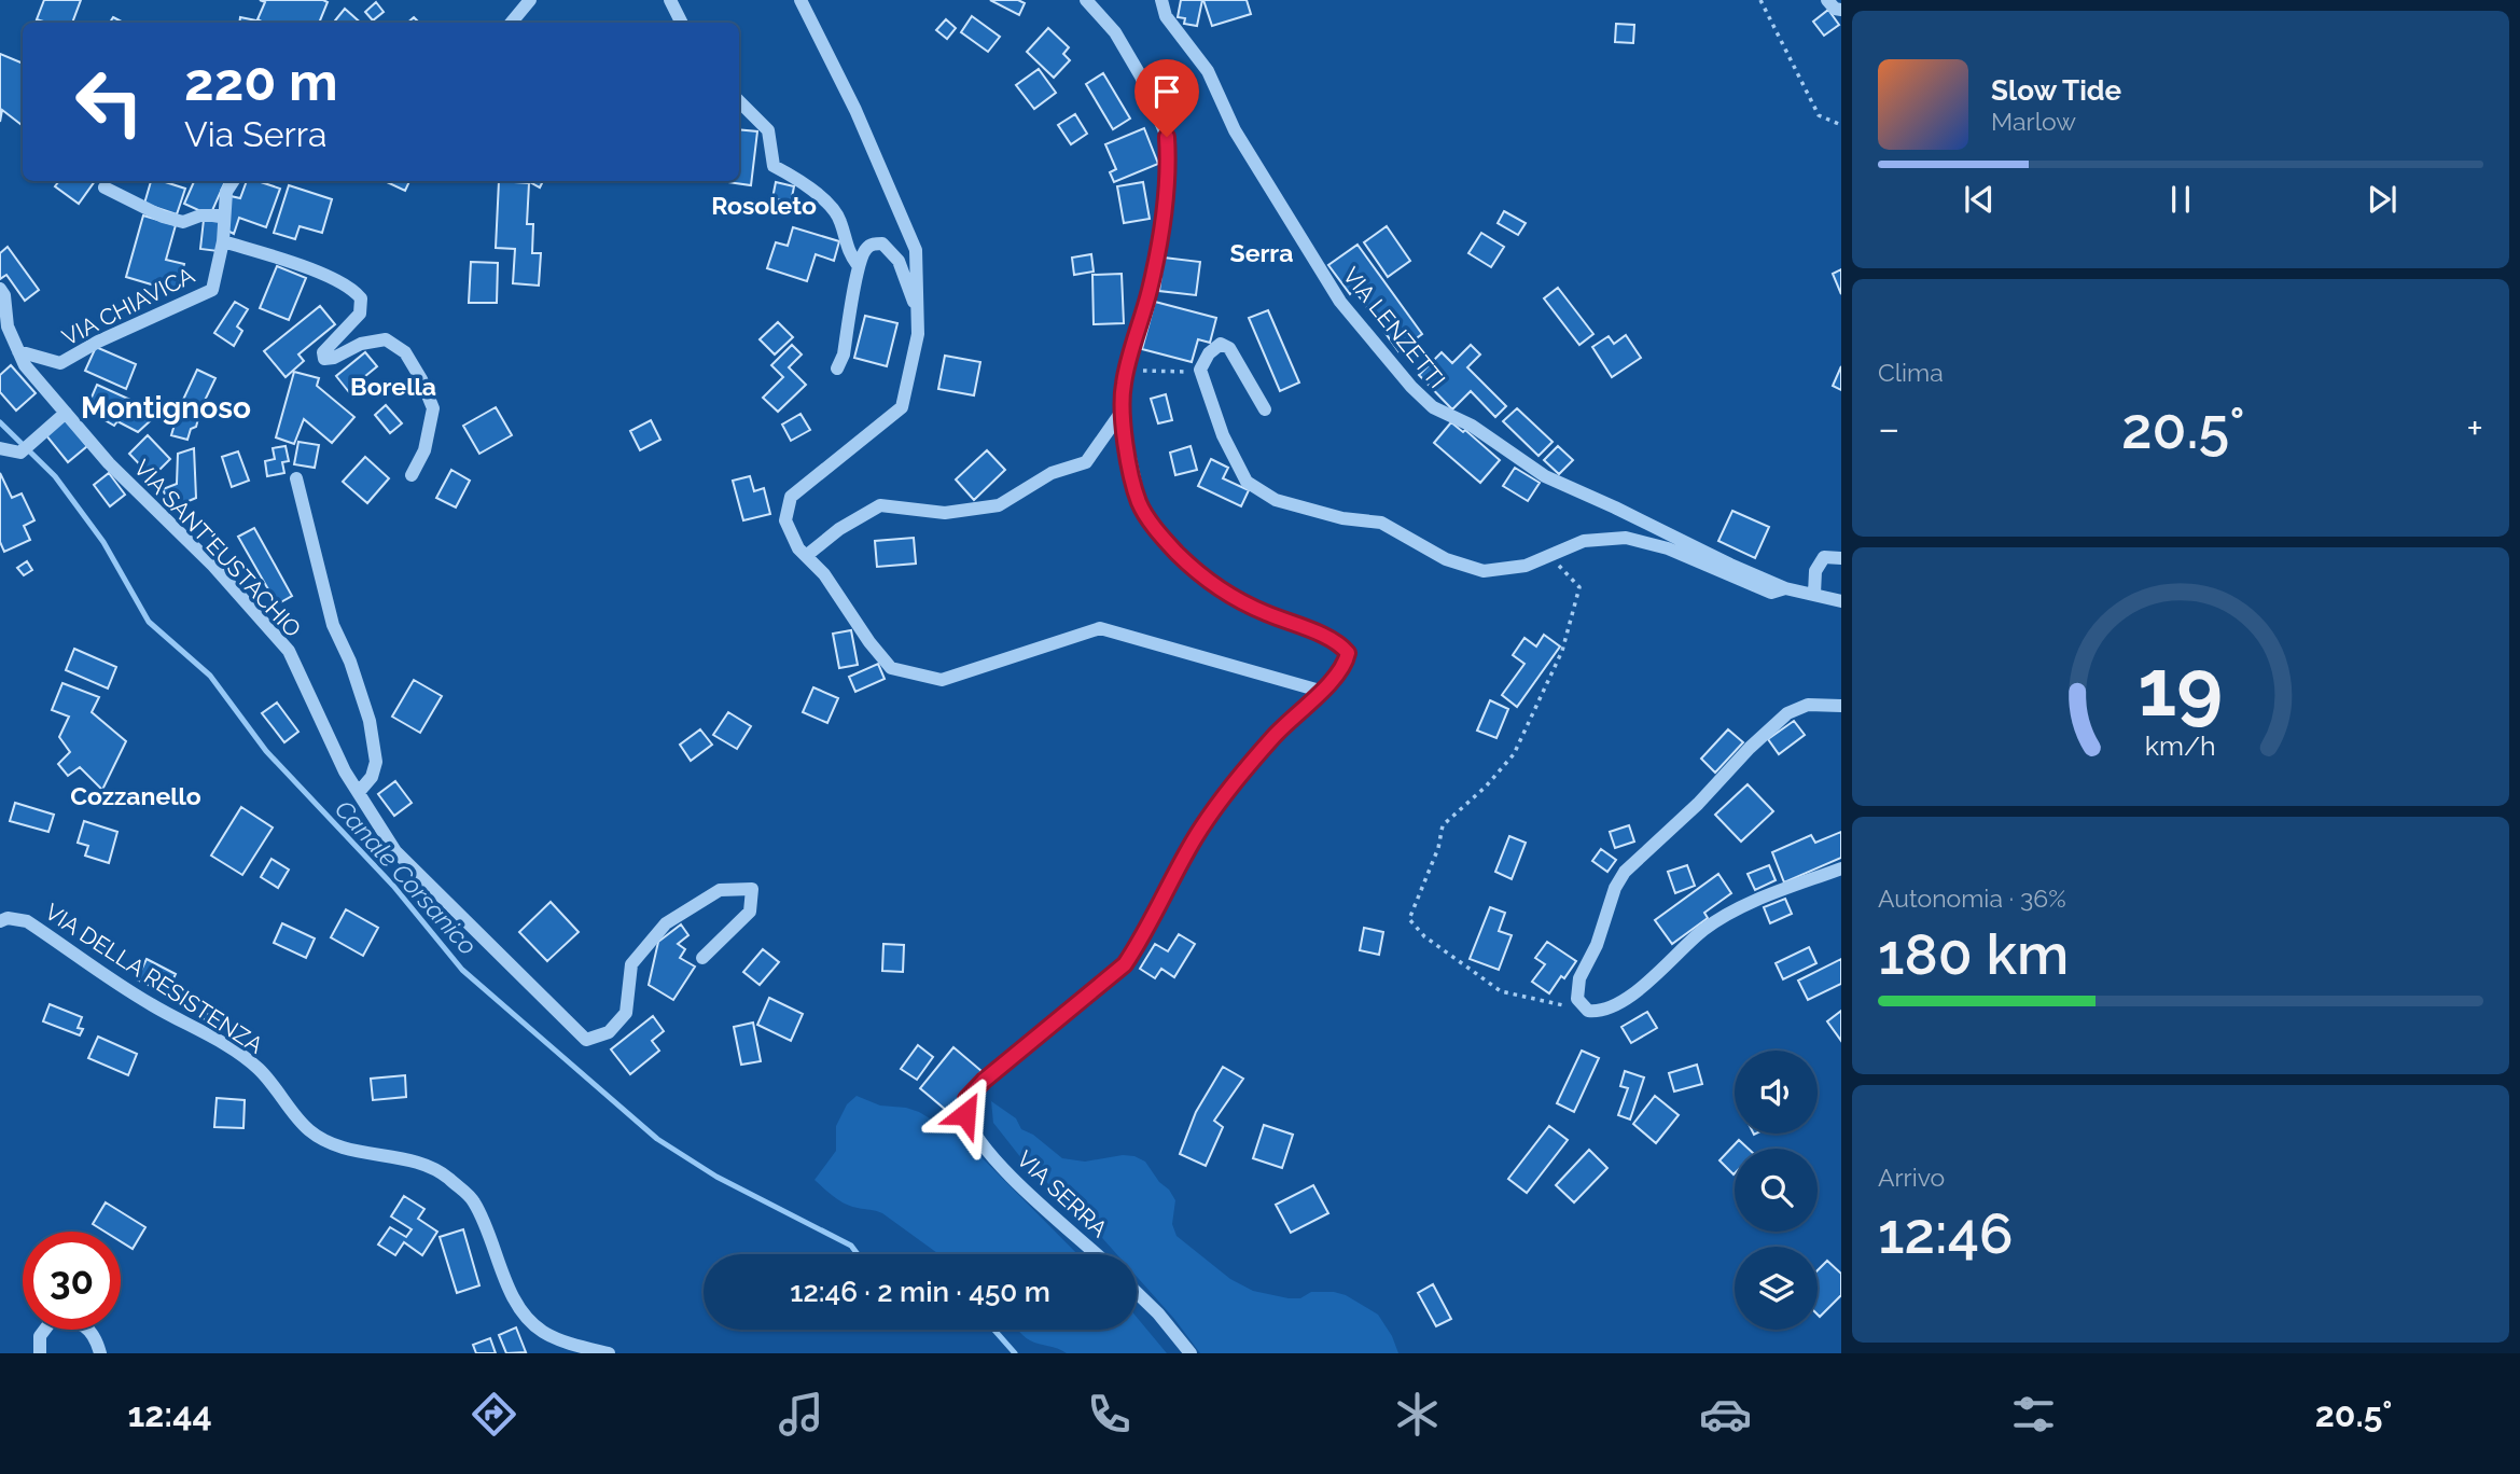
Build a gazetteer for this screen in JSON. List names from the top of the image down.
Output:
{
  "streets": {
    "street": [
      "VIA CHIAVICA",
      "VIA LENZETTI",
      "VIA SANT'EUSTACHIO",
      "VIA DELLA RESISTENZA",
      "VIA SERRA"
    ]
  },
  "crossings": [
    ["VIA CHIAVICA", "VIA SANT'EUSTACHIO"]
  ],
  "districts": [
    "Rosoleto",
    "Serra",
    "Borella",
    "Montignoso",
    "Cozzanello"
  ],
  "water": ["Canale Corsanico"],
  "page": {
    "turn": ["220 m", "Via Serra"],
    "song": ["Slow Tide", "Marlow"],
    "tile": [
      "Clima",
      ["Autonomia · 36%", "180 km"],
      ["Arrivo", "12:46"]
    ],
    "heat": ["−", "20.5°", "+"],
    "limit": "30",
    "trip": "12:46 · 2 min · 450 m",
    "tabs": ["12:44", "20.5°"],
    "gauge": ["19", "km/h"]
  }
}
